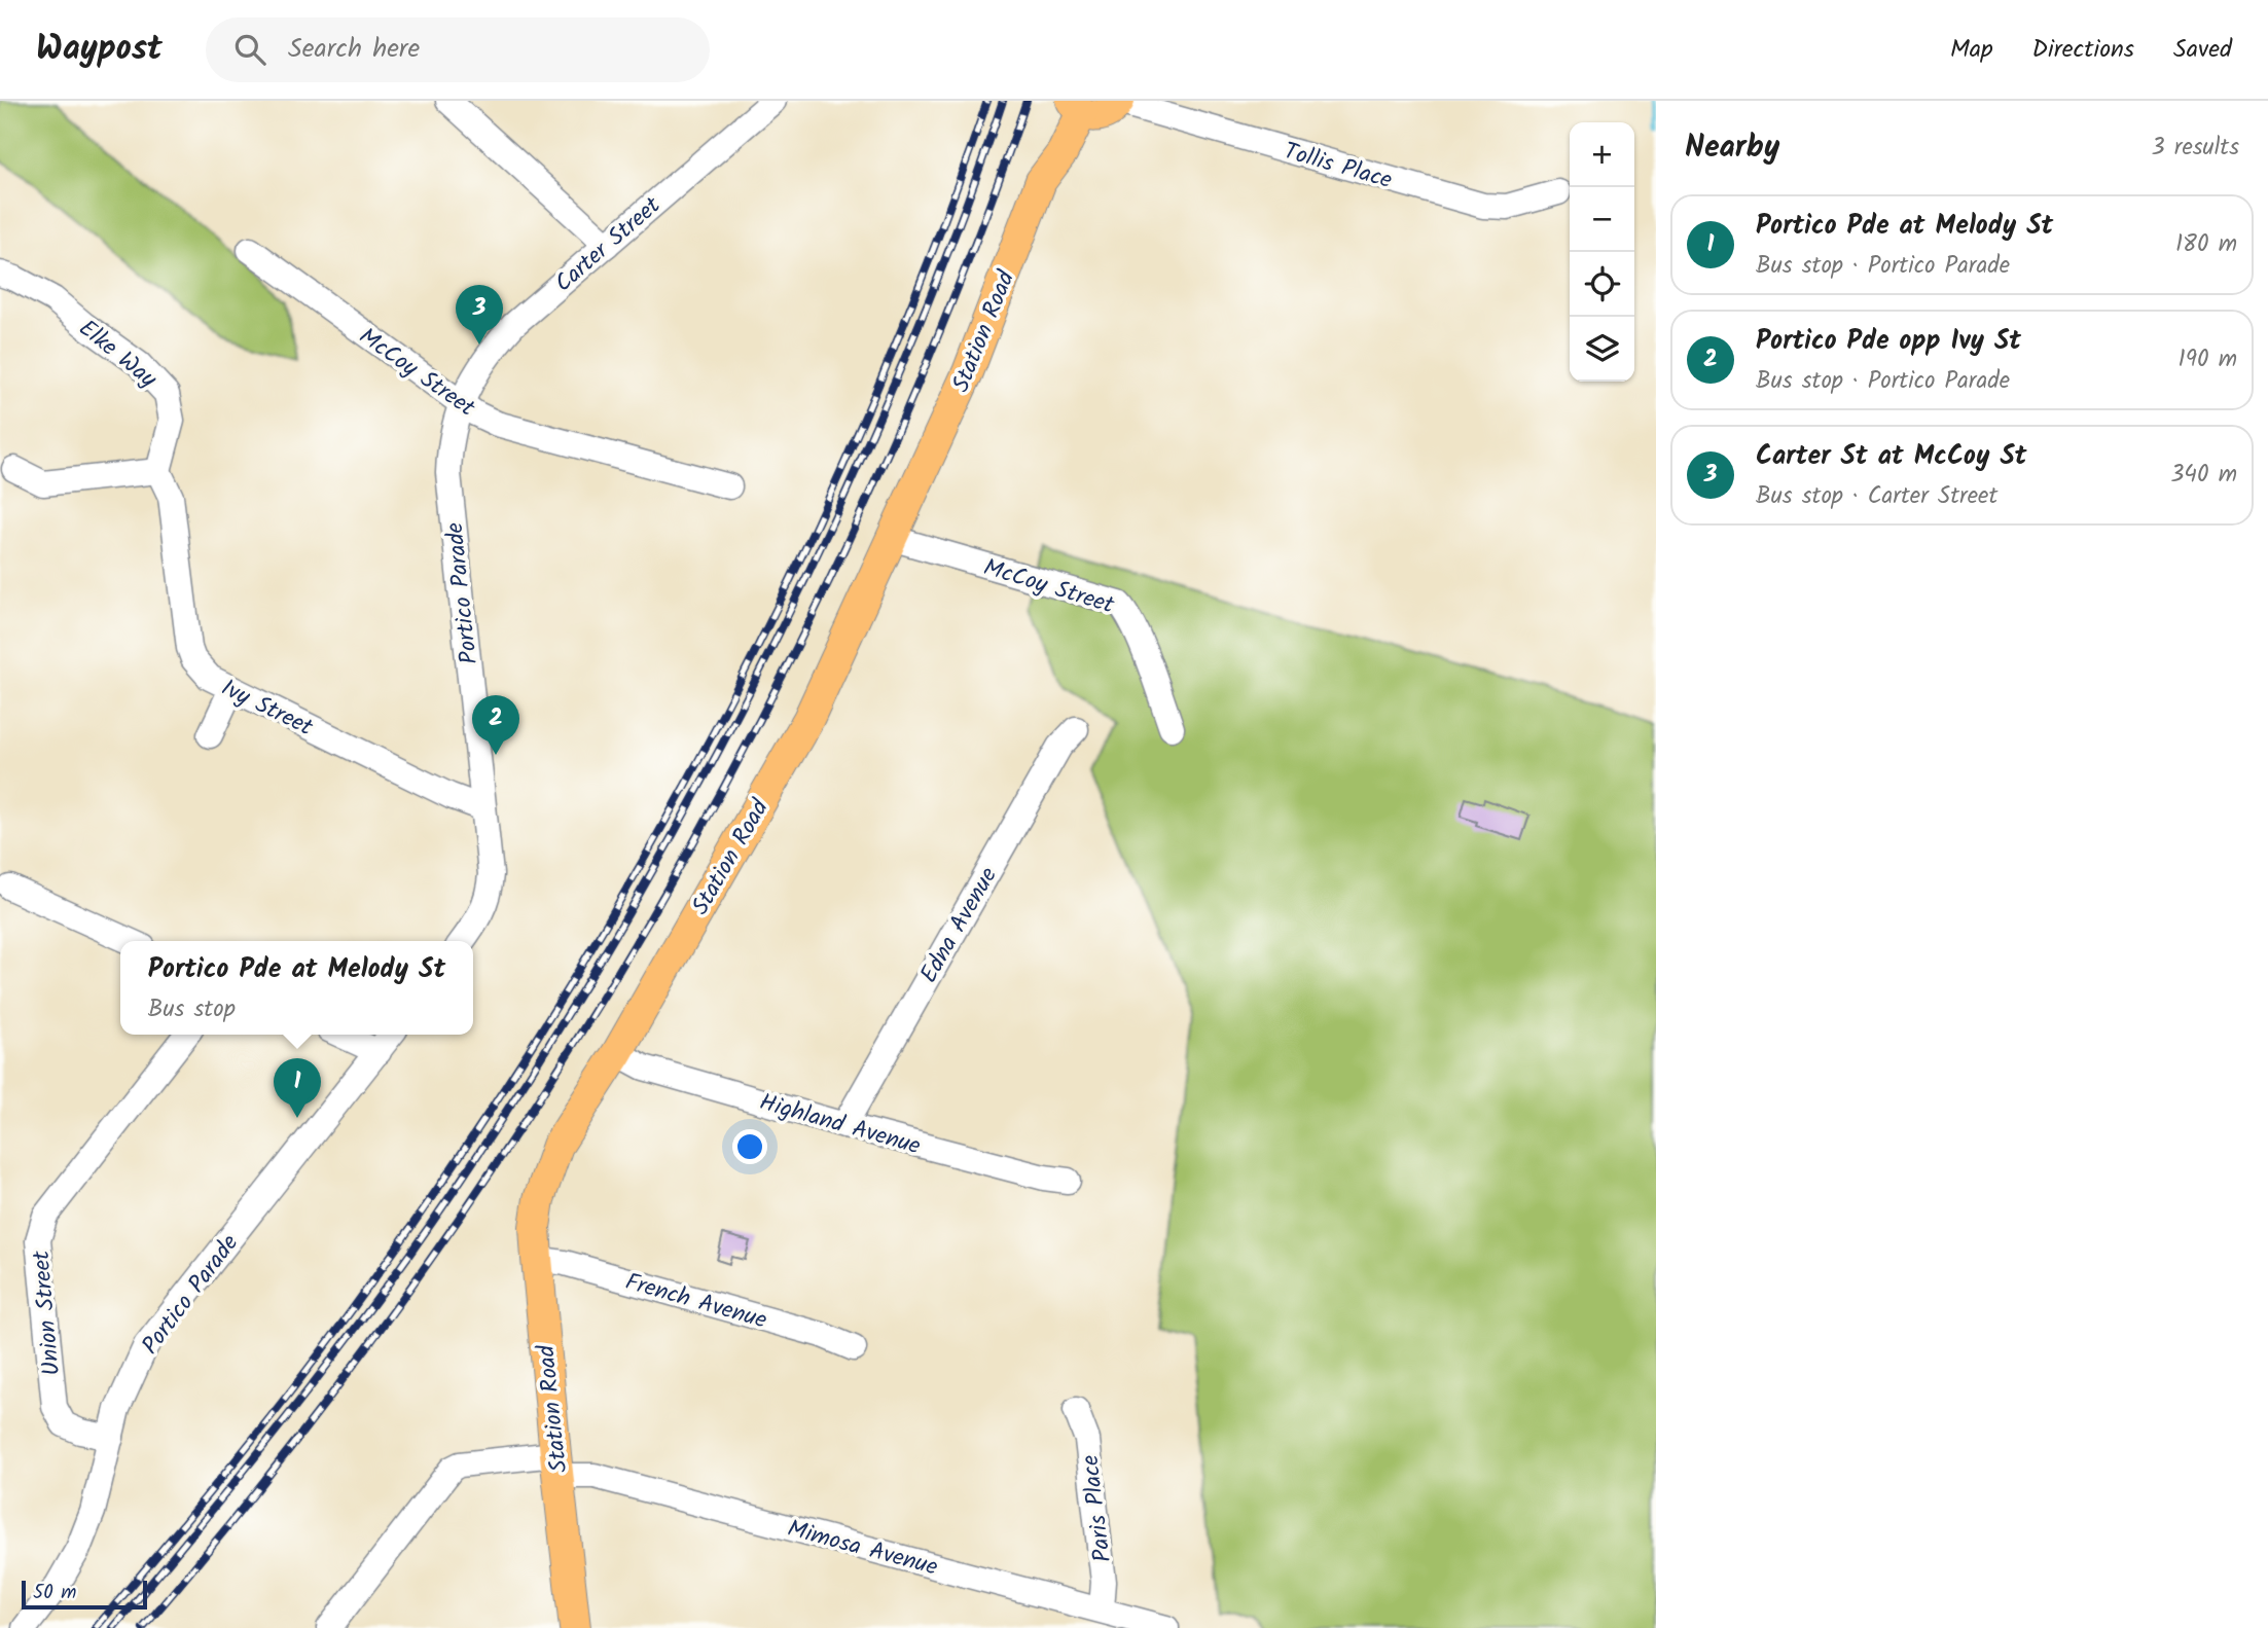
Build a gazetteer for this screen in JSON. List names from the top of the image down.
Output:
{
  "streets": {
    "main road": ["Station Road"],
    "street": [
      "Tollis Place",
      "Carter Street",
      "Elke Way",
      "McCoy Street",
      "Portico Parade",
      "Ivy Street",
      "Edna Avenue",
      "Highland Avenue",
      "French Avenue",
      "Union Street",
      "Paris Place",
      "Mimosa Avenue"
    ]
  },
  "crossings": [
    ["Carter Street", "McCoy Street"],
    ["Carter Street", "Portico Parade"],
    ["Station Road", "McCoy Street"],
    ["Station Road", "Highland Avenue"],
    ["Station Road", "French Avenue"],
    ["Station Road", "Mimosa Avenue"],
    ["Elke Way", "Ivy Street"],
    ["McCoy Street", "Portico Parade"],
    ["Portico Parade", "Ivy Street"],
    ["Portico Parade", "Union Street"],
    ["Edna Avenue", "Highland Avenue"],
    ["Paris Place", "Mimosa Avenue"]
  ],
  "scale_bar": "50 m",
  "page": {
    "header": "Waypost",
    "search": "Search here",
    "nav": ["Map", "Directions", "Saved"],
    "heading": ["Nearby", "3 results"],
    "map_buttons": ["+", "−"],
    "list": [
      {
        "mark": "1",
        "name": "Portico Pde at Melody St",
        "note": "Bus stop · Portico Parade",
        "value": "180 m"
      },
      {
        "mark": "2",
        "name": "Portico Pde opp Ivy St",
        "note": "Bus stop · Portico Parade",
        "value": "190 m"
      },
      {
        "mark": "3",
        "name": "Carter St at McCoy St",
        "note": "Bus stop · Carter Street",
        "value": "340 m"
      }
    ],
    "pins": ["3", "2", "1"],
    "popup": ["Portico Pde at Melody St", "Bus stop"],
    "scale": "50 m"
  }
}
